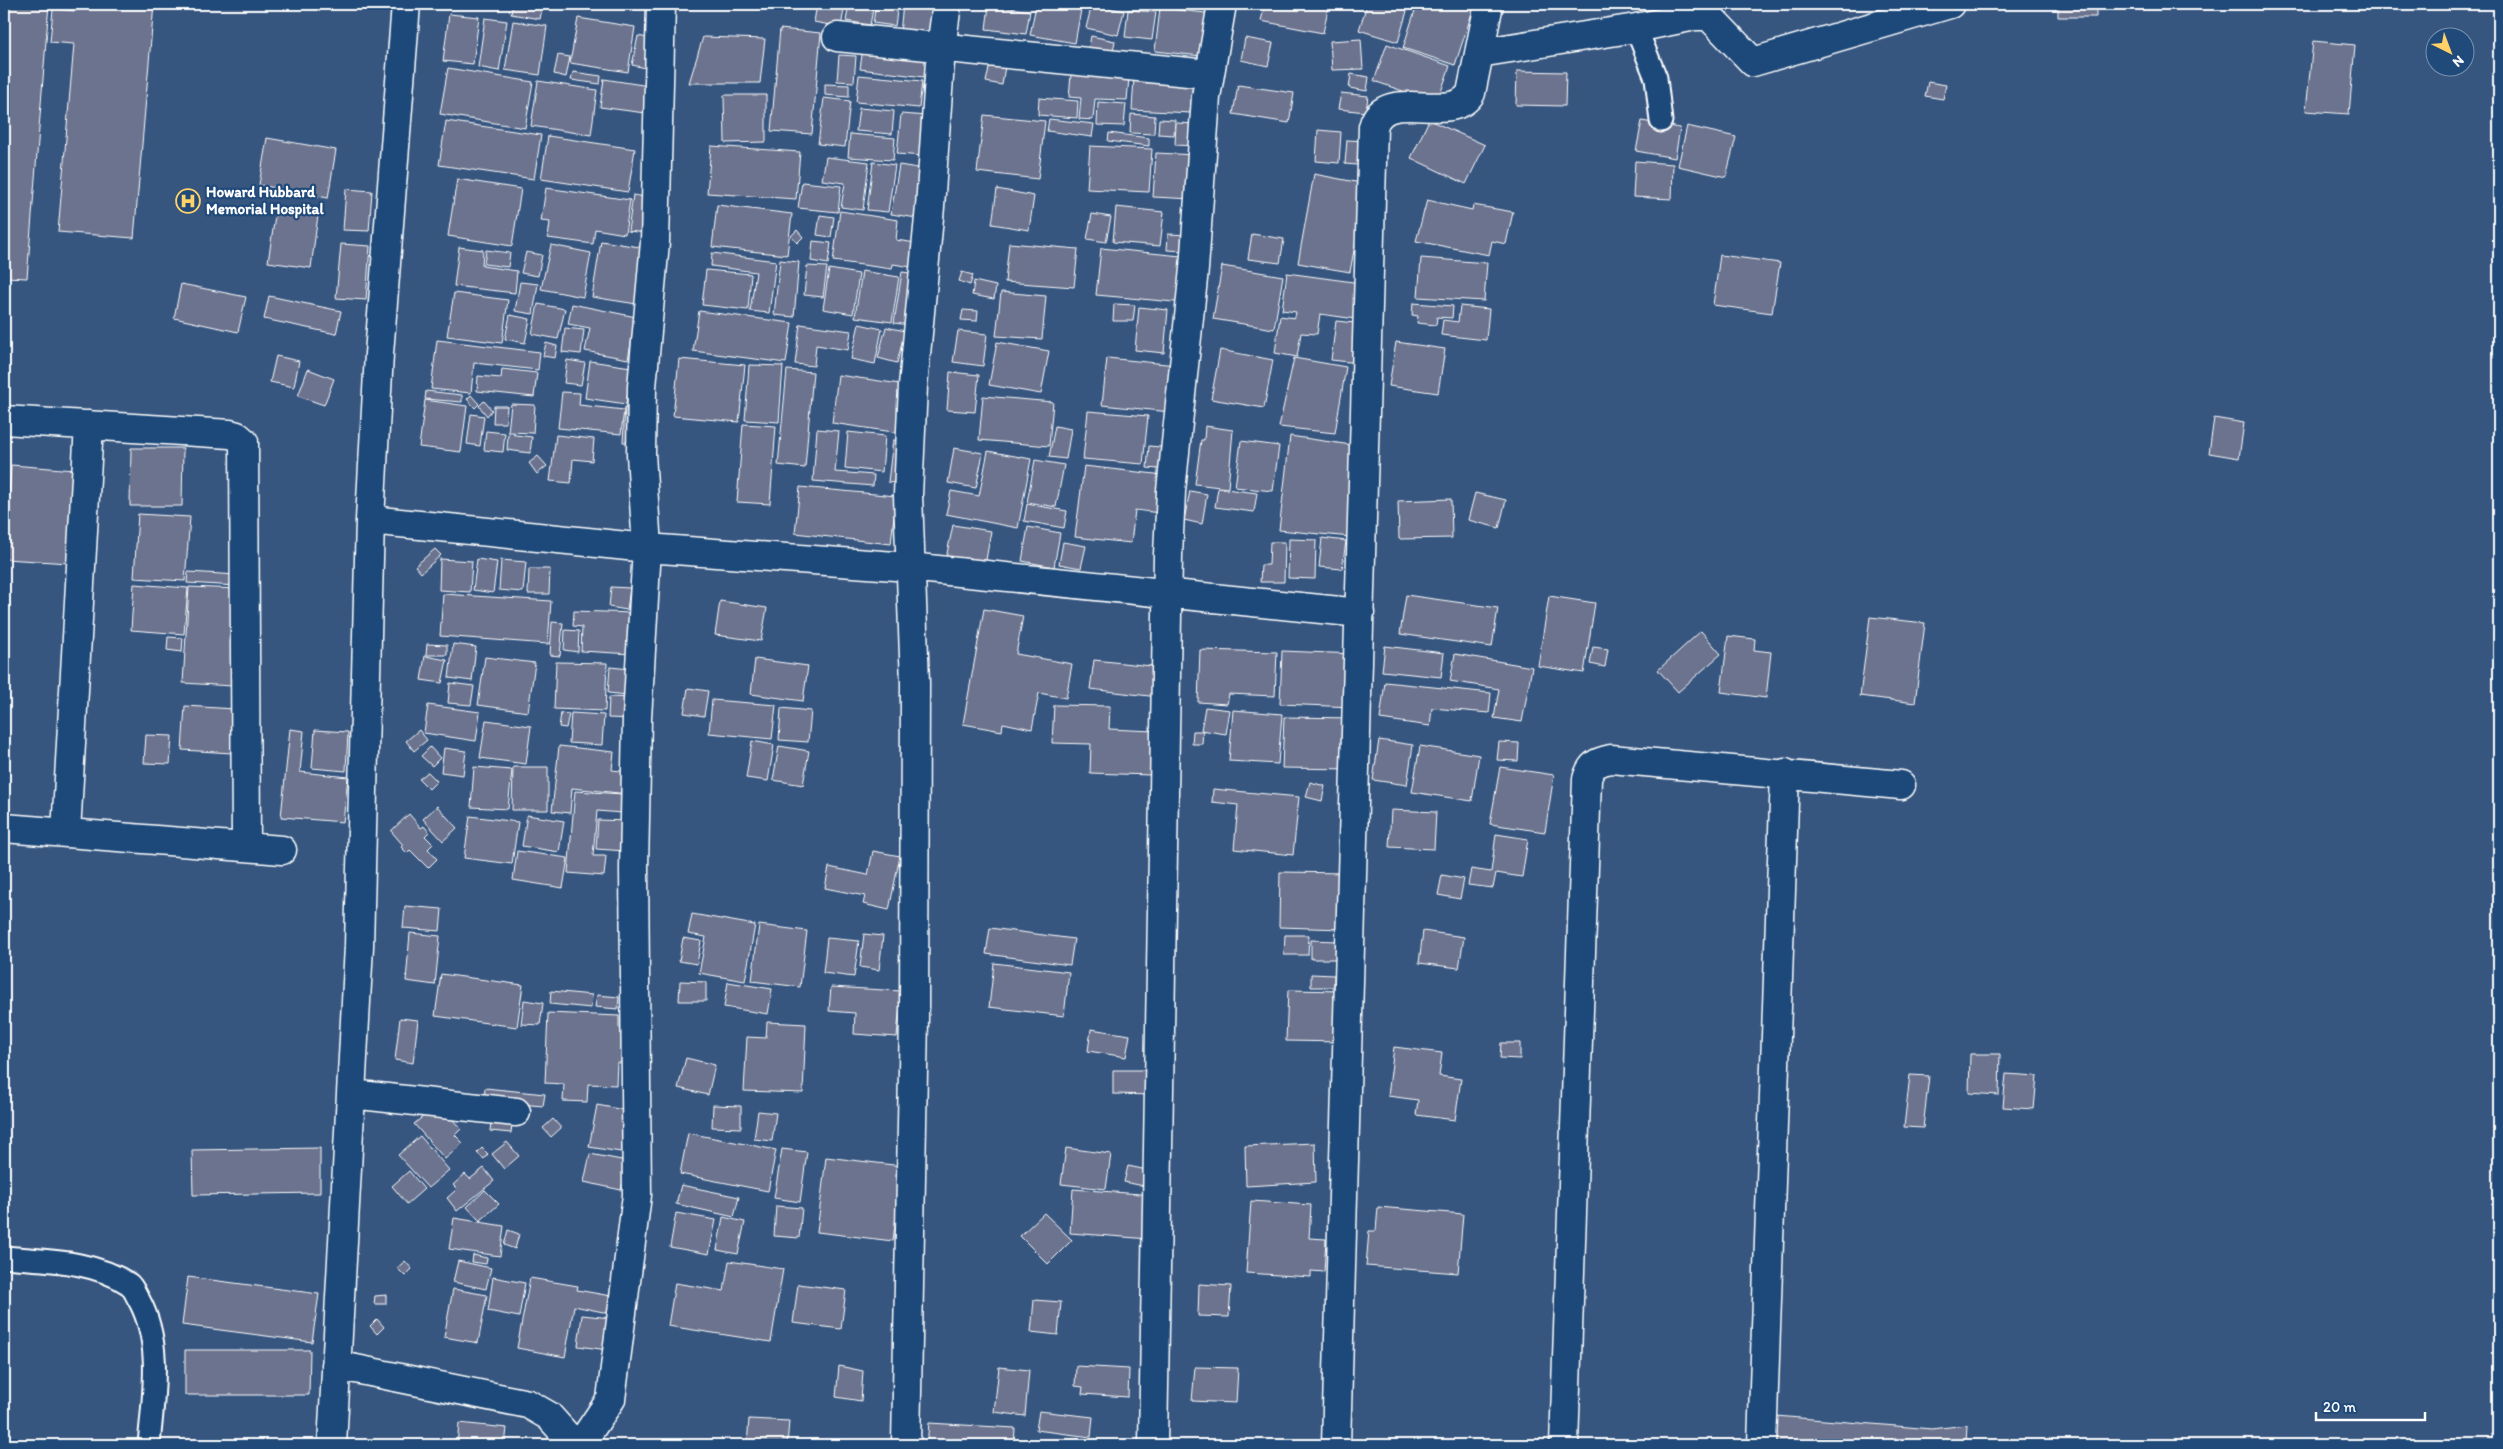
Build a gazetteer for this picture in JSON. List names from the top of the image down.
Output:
{
  "places": {
    "hospital": ["Howard Hubbard Memorial Hospital"]
  },
  "scale_bar": "20 m",
  "north": "bottom right"
}
